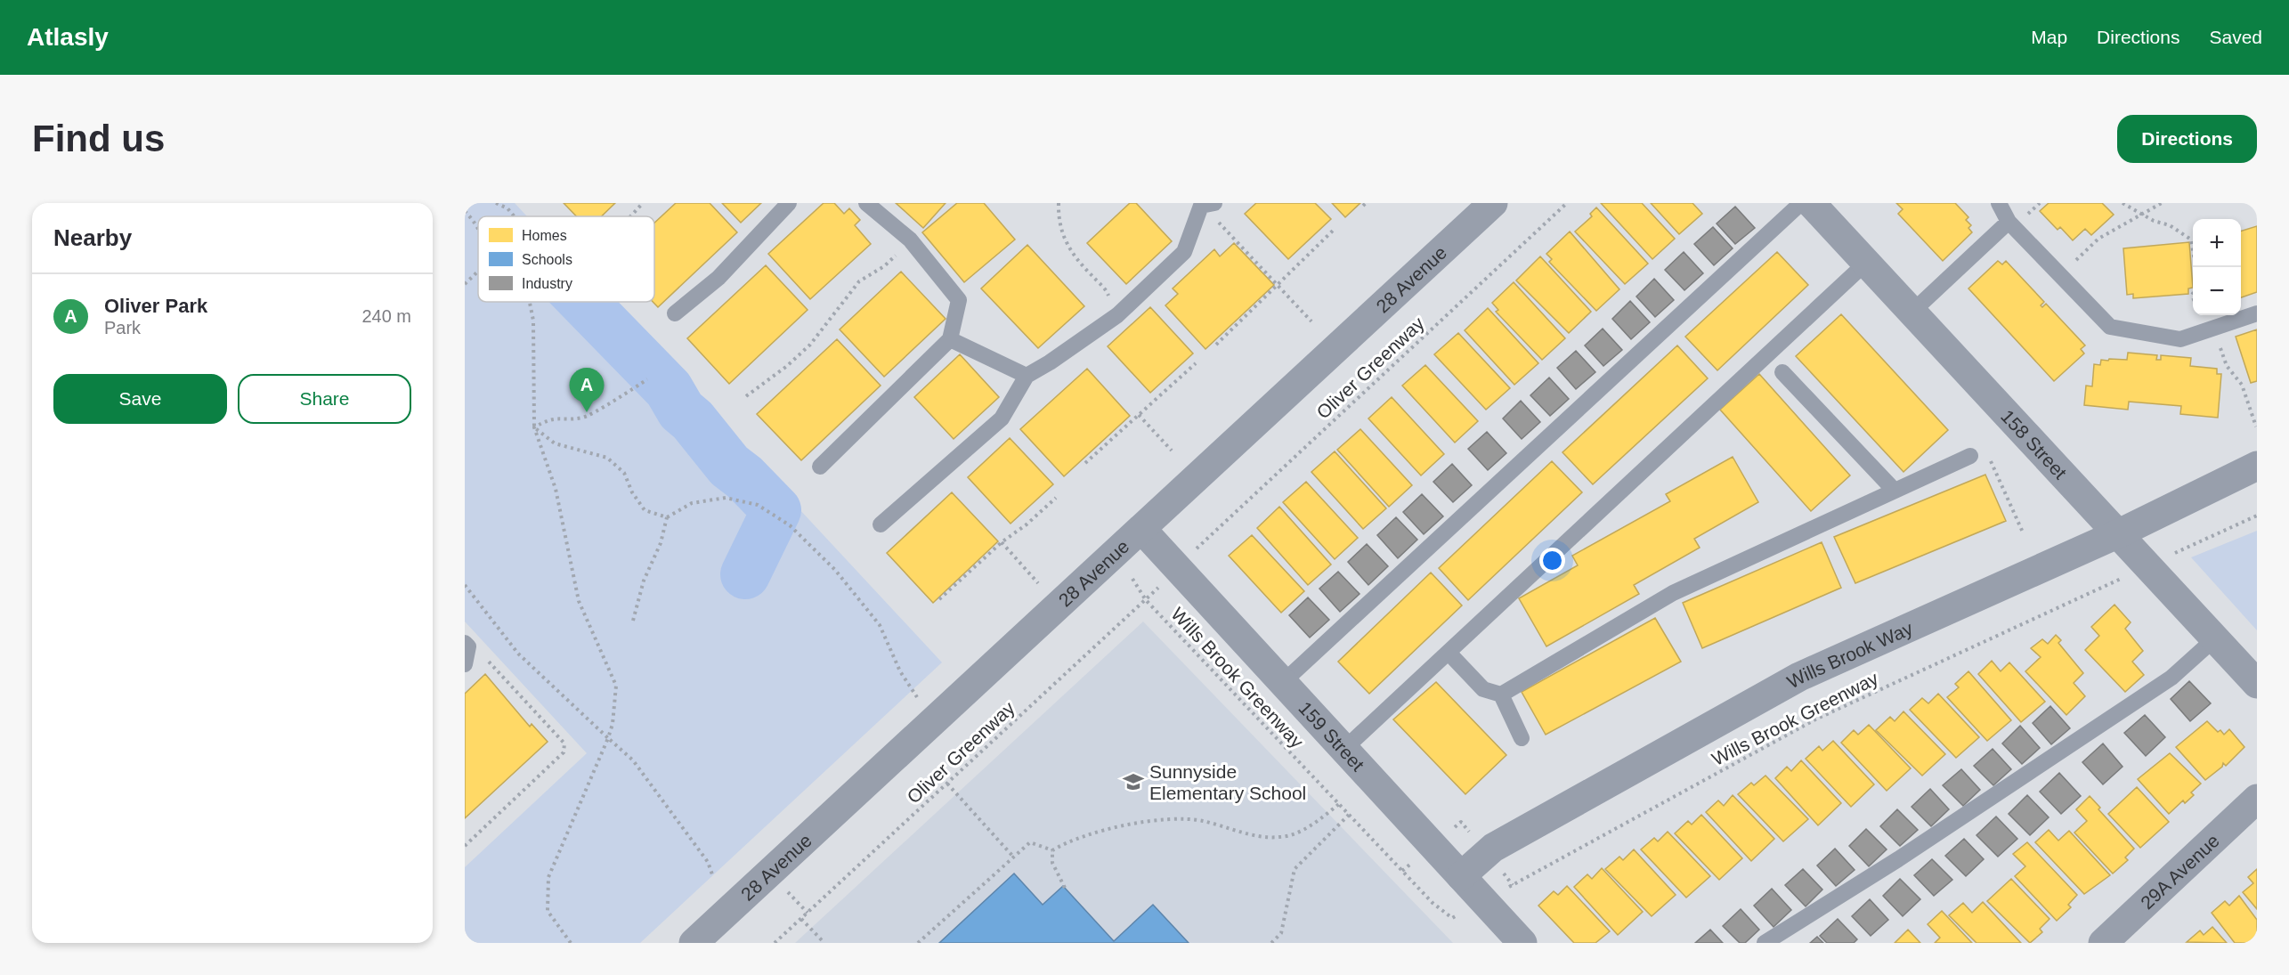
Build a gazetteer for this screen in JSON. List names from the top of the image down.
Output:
{
  "streets": {
    "street": [
      "28 Avenue",
      "158 Street",
      "Wills Brook Way",
      "159 Street",
      "29A Avenue"
    ],
    "path": ["Oliver Greenway", "Wills Brook Greenway"]
  },
  "crossings": [
    ["28 Avenue", "159 Street"],
    ["Oliver Greenway", "Wills Brook Greenway"],
    ["158 Street", "Wills Brook Way"],
    ["Wills Brook Way", "159 Street"]
  ],
  "places": {
    "school or university": ["Sunnyside Elementary School"]
  },
  "legend": ["Homes", "Schools", "Industry"],
  "page": {
    "header": "Atlasly",
    "nav": ["Map", "Directions", "Saved"],
    "buttons": [
      "Directions",
      ["Save", "Share"]
    ],
    "title": "Find us",
    "heading": "Nearby",
    "map_buttons": ["+", "−"],
    "list": [
      {
        "mark": "A",
        "name": "Oliver Park",
        "note": "Park",
        "value": "240 m"
      }
    ],
    "pins": "A"
  }
}
